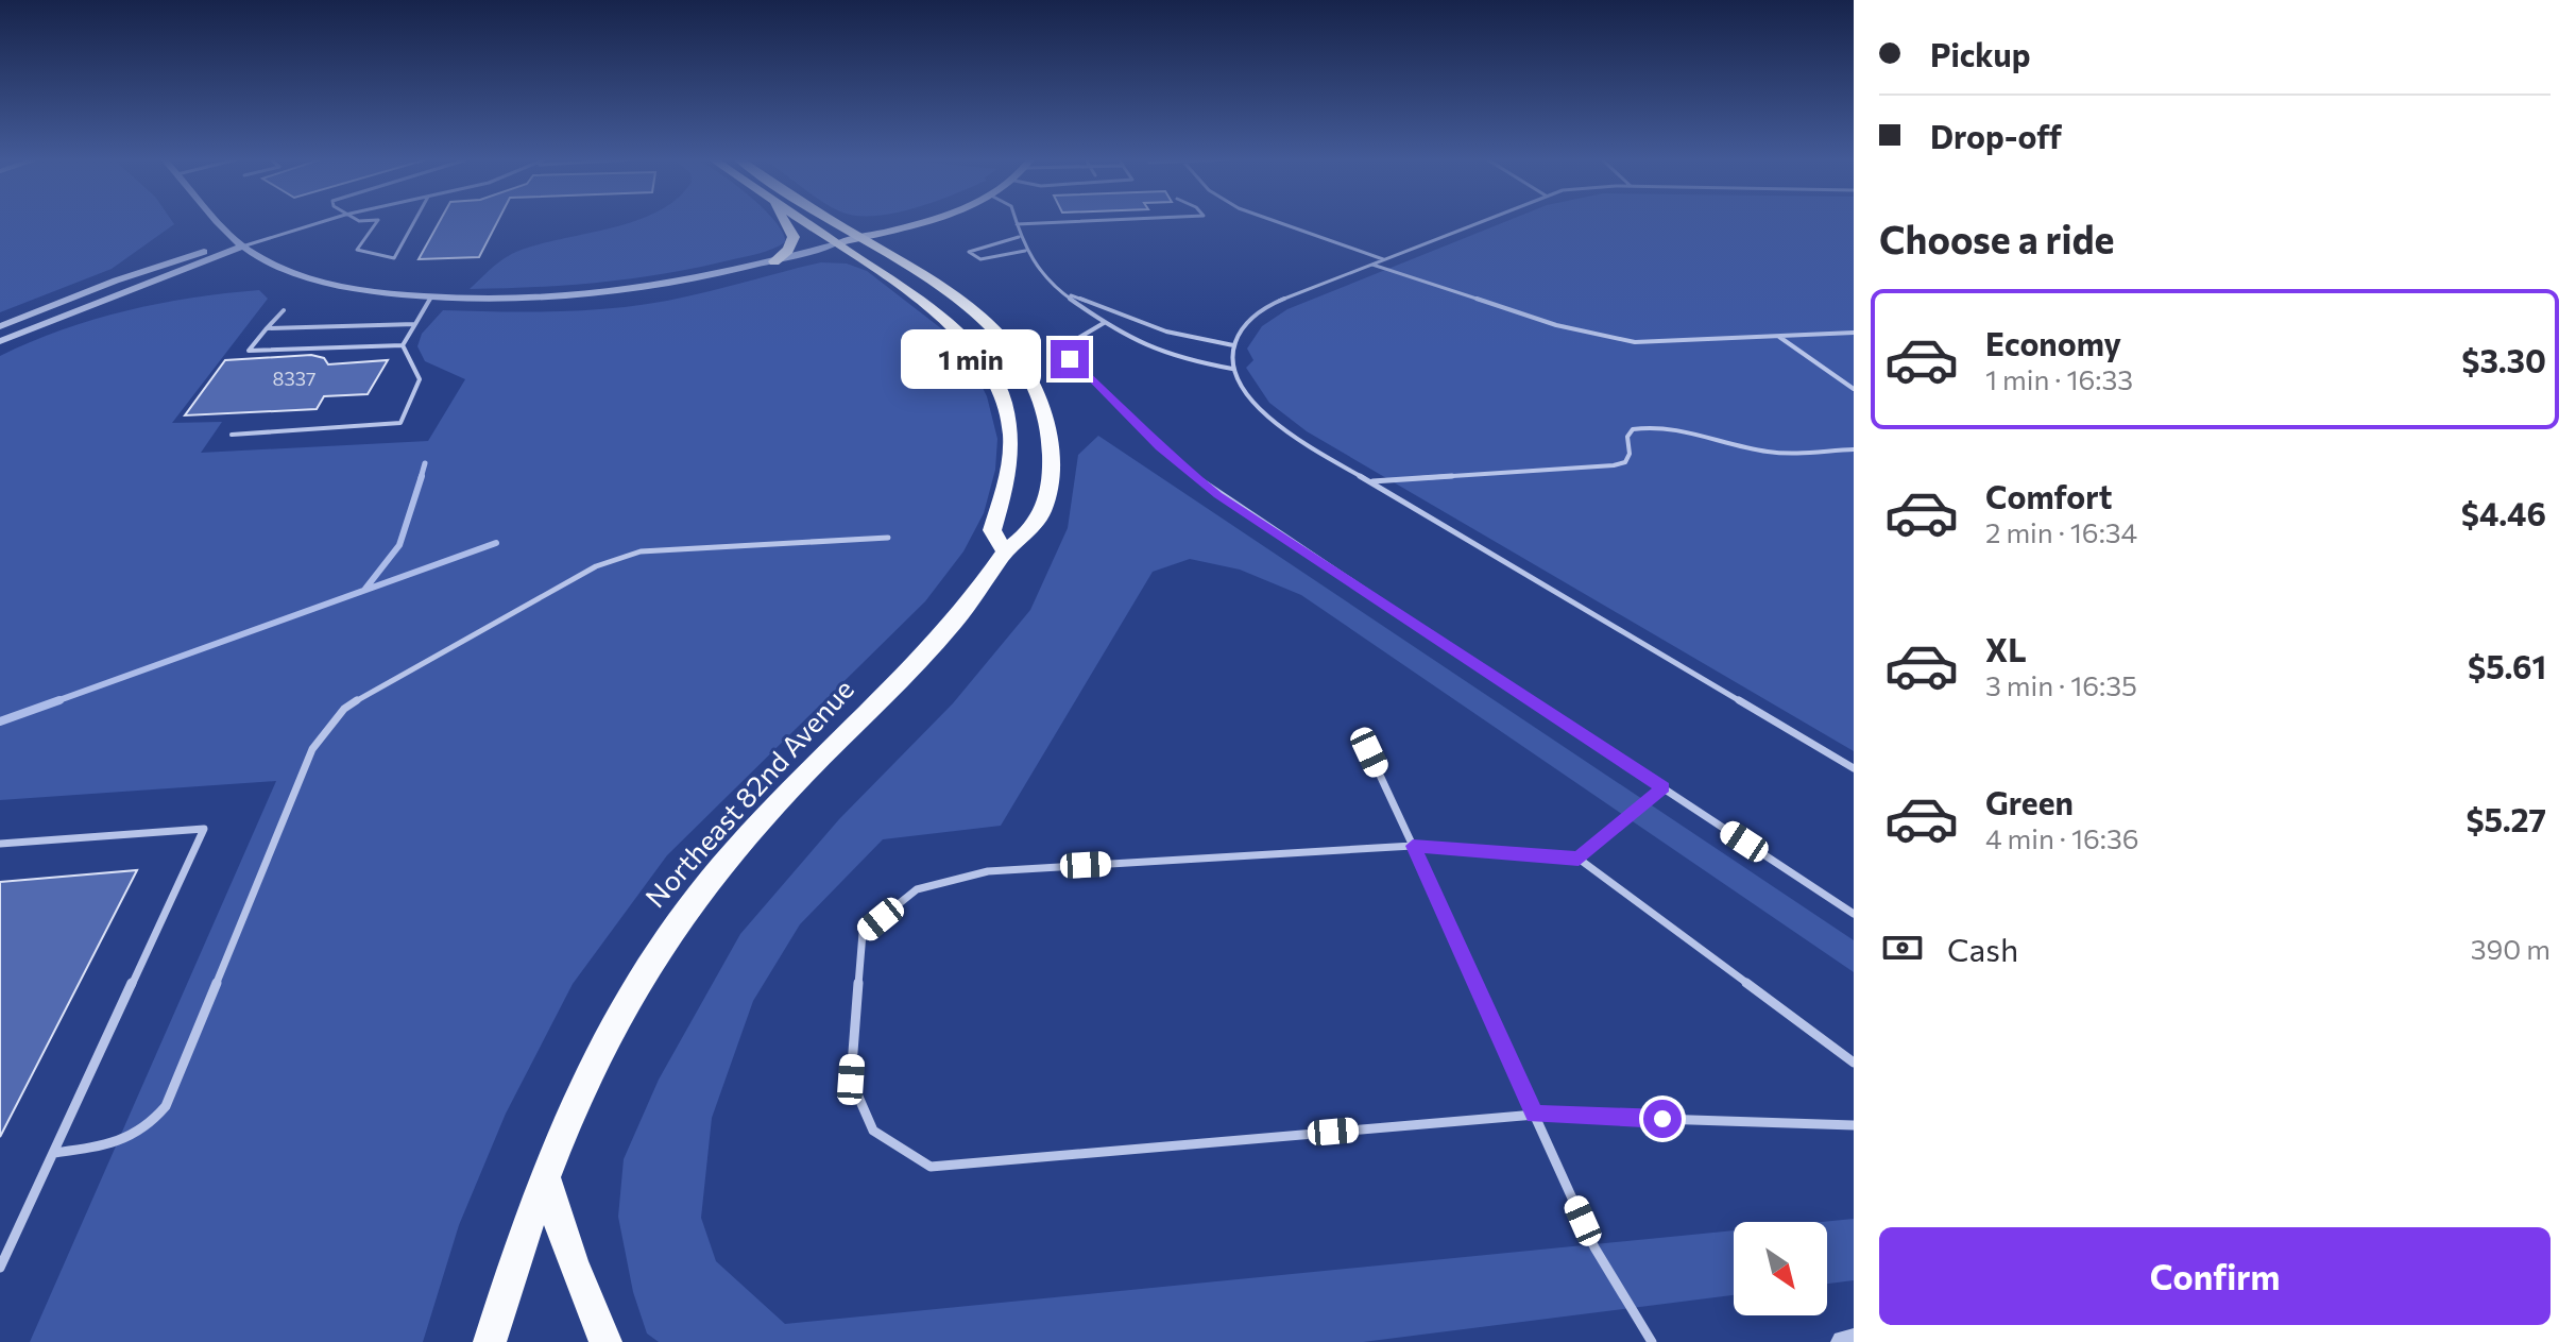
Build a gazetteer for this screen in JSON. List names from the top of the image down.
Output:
{
  "streets": {
    "main road": ["Northeast 82nd Avenue"]
  },
  "house_numbers": ["8337"],
  "north": "bottom right",
  "page": {
    "banner": ["Pickup", "Drop-off"],
    "heading": "Choose a ride",
    "list": [
      {
        "name": "Economy",
        "note": "1 min · 16:33",
        "value": "$3.30"
      },
      {
        "name": "Comfort",
        "note": "2 min · 16:34",
        "value": "$4.46"
      },
      {
        "name": "XL",
        "note": "3 min · 16:35",
        "value": "$5.61"
      },
      {
        "name": "Green",
        "note": "4 min · 16:36",
        "value": "$5.27"
      }
    ],
    "bubble": "1 min",
    "pay": ["Cash", "390 m"],
    "buttons": "Confirm"
  }
}
